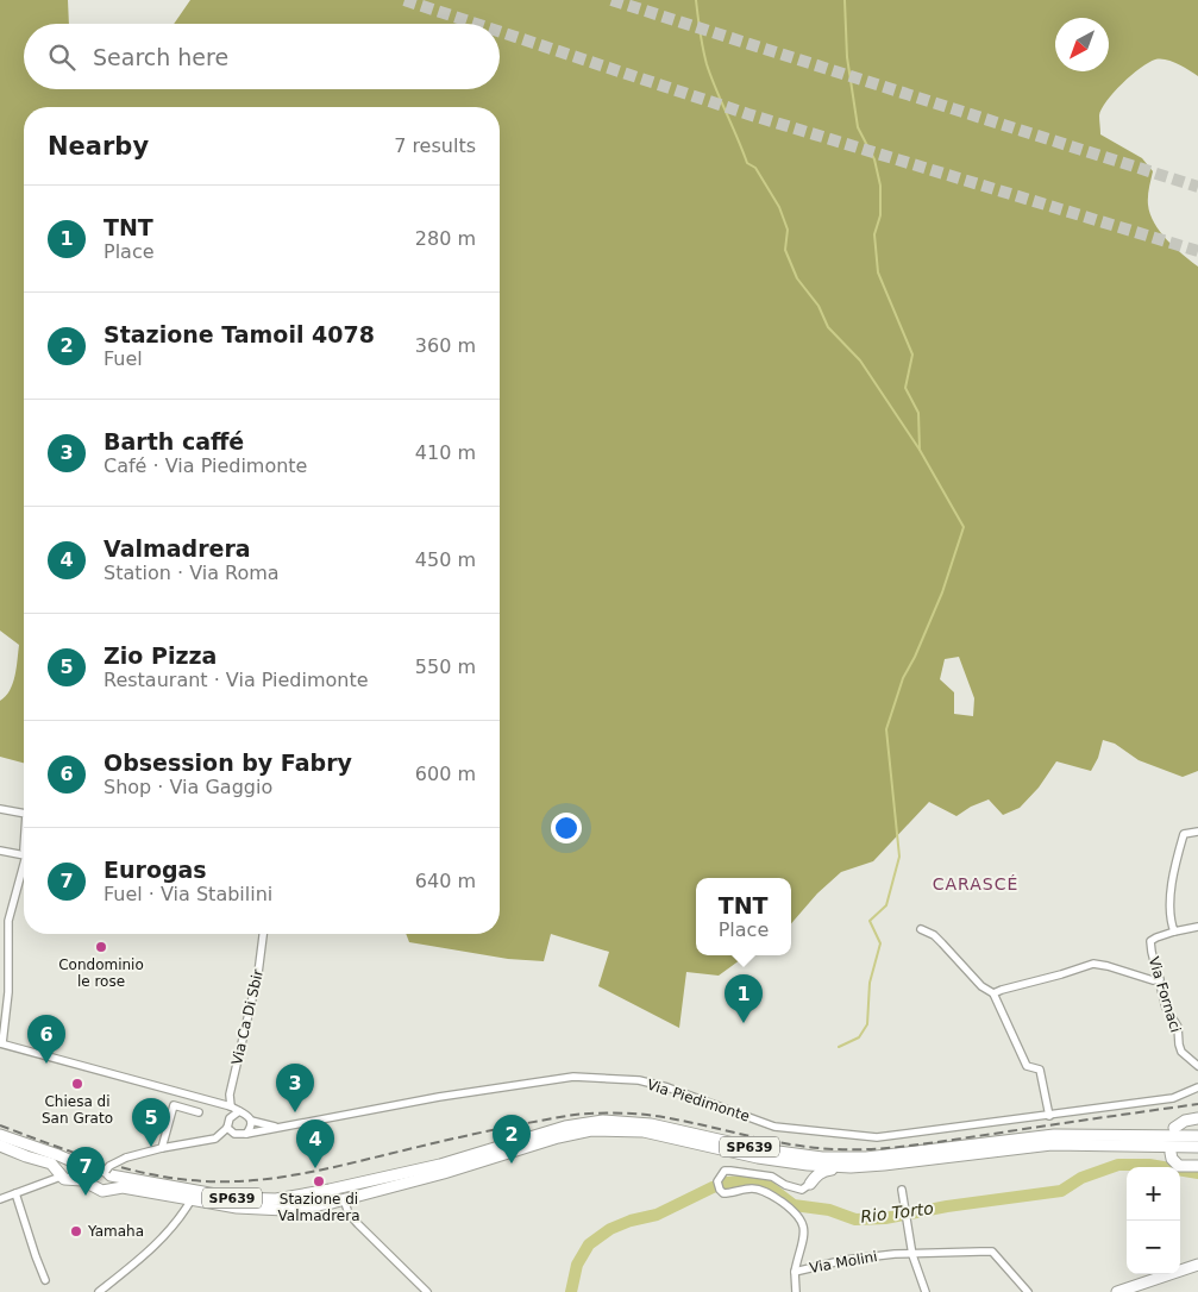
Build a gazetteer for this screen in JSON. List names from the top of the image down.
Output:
{
  "streets": {
    "main road": ["SP639"],
    "street": [
      "Via Fornaci",
      "Via Ca Di Sbir",
      "Via Piedimonte",
      "Via Molini"
    ]
  },
  "districts": ["CARASCÉ"],
  "water": ["Rio Torto"],
  "places": [
    "Condominio le rose",
    "Chiesa di San Grato",
    "Stazione di Valmadrera",
    "Yamaha"
  ],
  "north": "bottom left",
  "page": {
    "search": "Search here",
    "heading": ["Nearby", "7 results"],
    "list": [
      {
        "mark": "1",
        "name": "TNT",
        "note": "Place",
        "value": "280 m"
      },
      {
        "mark": "2",
        "name": "Stazione Tamoil 4078",
        "note": "Fuel",
        "value": "360 m"
      },
      {
        "mark": "3",
        "name": "Barth caffé",
        "note": "Café · Via Piedimonte",
        "value": "410 m"
      },
      {
        "mark": "4",
        "name": "Valmadrera",
        "note": "Station · Via Roma",
        "value": "450 m"
      },
      {
        "mark": "5",
        "name": "Zio Pizza",
        "note": "Restaurant · Via Piedimonte",
        "value": "550 m"
      },
      {
        "mark": "6",
        "name": "Obsession by Fabry",
        "note": "Shop · Via Gaggio",
        "value": "600 m"
      },
      {
        "mark": "7",
        "name": "Eurogas",
        "note": "Fuel · Via Stabilini",
        "value": "640 m"
      }
    ],
    "popup": ["TNT", "Place"],
    "pins": [
      "1",
      "6",
      "3",
      "5",
      "2",
      "4",
      "7"
    ],
    "map_buttons": ["+", "−"]
  }
}
